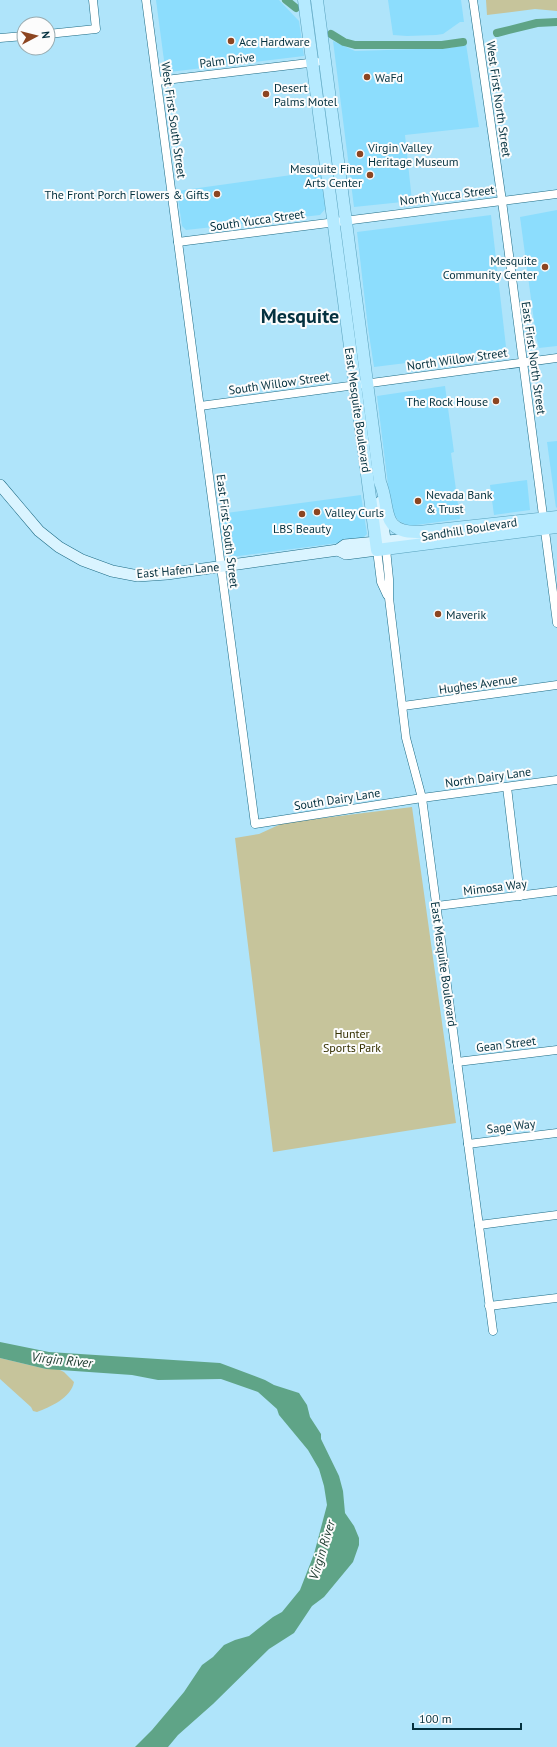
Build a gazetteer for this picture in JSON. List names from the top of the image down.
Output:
{
  "streets": {
    "main road": ["East Mesquite Boulevard", "Sandhill Boulevard", "East Hafen Lane"],
    "street": [
      "Palm Drive",
      "West First North Street",
      "West First South Street",
      "North Yucca Street",
      "South Yucca Street",
      "East First North Street",
      "North Willow Street",
      "South Willow Street",
      "East First South Street",
      "Hughes Avenue",
      "North Dairy Lane",
      "South Dairy Lane",
      "Mimosa Way",
      "Gean Street",
      "Sage Way"
    ]
  },
  "crossings": [
    ["Palm Drive", "West First South Street"],
    ["West First North Street", "North Yucca Street"],
    ["West First North Street", "East First North Street"],
    ["West First South Street", "South Yucca Street"],
    ["West First South Street", "East First South Street"],
    ["North Yucca Street", "South Yucca Street"],
    ["North Yucca Street", "East First North Street"],
    ["North Yucca Street", "East Mesquite Boulevard"],
    ["South Yucca Street", "East Mesquite Boulevard"],
    ["South Yucca Street", "East First South Street"],
    ["East First North Street", "North Willow Street"],
    ["East First North Street", "Sandhill Boulevard"],
    ["North Willow Street", "South Willow Street"],
    ["North Willow Street", "East Mesquite Boulevard"],
    ["South Willow Street", "East Mesquite Boulevard"],
    ["South Willow Street", "East First South Street"],
    ["East Mesquite Boulevard", "Sandhill Boulevard"],
    ["East Mesquite Boulevard", "East Hafen Lane"],
    ["East Mesquite Boulevard", "Hughes Avenue"],
    ["East Mesquite Boulevard", "North Dairy Lane"],
    ["East Mesquite Boulevard", "South Dairy Lane"],
    ["East Mesquite Boulevard", "Mimosa Way"],
    ["East Mesquite Boulevard", "Gean Street"],
    ["East Mesquite Boulevard", "Sage Way"],
    ["Sandhill Boulevard", "East Hafen Lane"],
    ["East First South Street", "East Hafen Lane"],
    ["East First South Street", "South Dairy Lane"],
    ["North Dairy Lane", "South Dairy Lane"]
  ],
  "districts": ["Mesquite"],
  "water": ["Virgin River"],
  "parks": ["Hunter Sports Park"],
  "places": [
    "Ace Hardware",
    "WaFd",
    "Desert Palms Motel",
    "Virgin Valley Heritage Museum",
    "Mesquite Fine Arts Center",
    "The Front Porch Flowers & Gifts",
    "Mesquite Community Center",
    "The Rock House",
    "Nevada Bank & Trust",
    "Valley Curls",
    "LBS Beauty",
    "Maverik"
  ],
  "scale_bar": "100 m",
  "north": "right"
}
